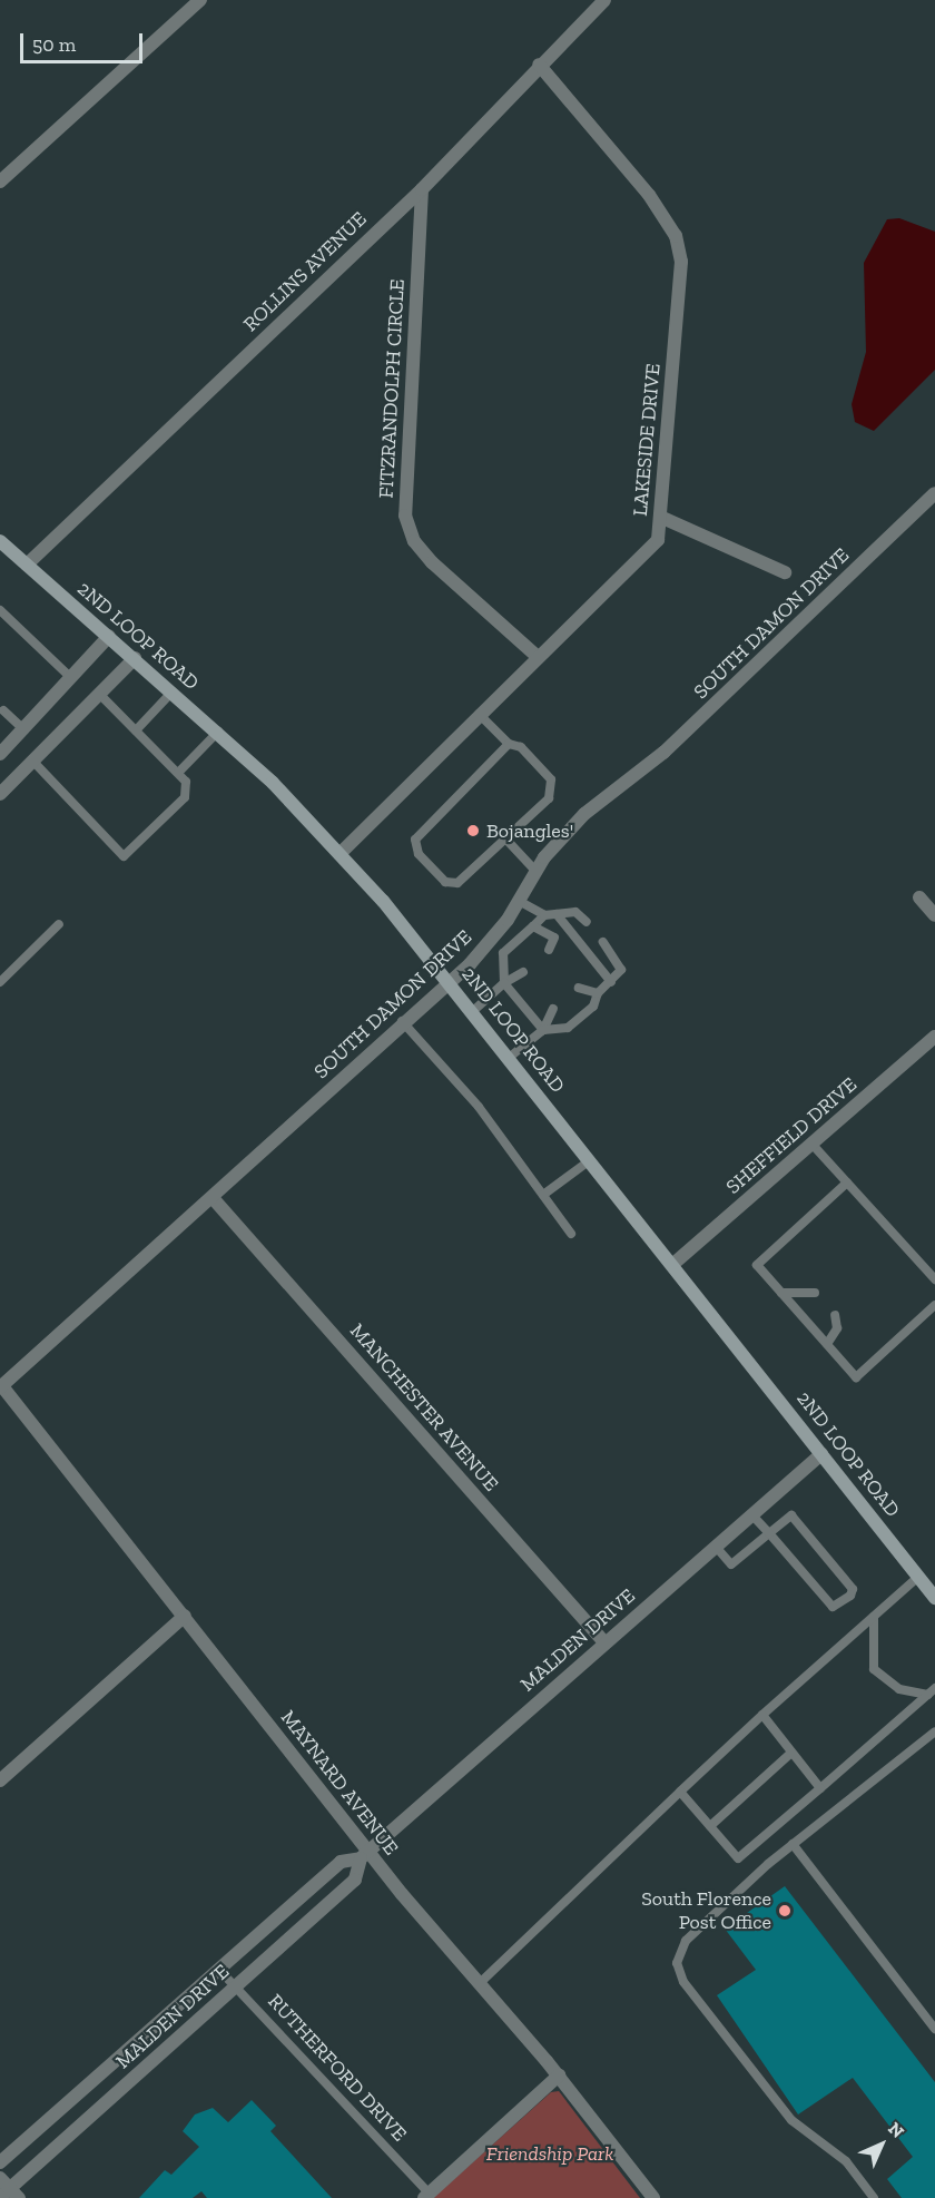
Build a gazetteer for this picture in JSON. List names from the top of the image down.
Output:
{
  "streets": {
    "main road": ["2ND LOOP ROAD"],
    "street": [
      "ROLLINS AVENUE",
      "FITZRANDOLPH CIRCLE",
      "LAKESIDE DRIVE",
      "SOUTH DAMON DRIVE",
      "SHEFFIELD DRIVE",
      "MANCHESTER AVENUE",
      "MALDEN DRIVE",
      "MAYNARD AVENUE"
    ],
    "lane": ["RUTHERFORD DRIVE"]
  },
  "crossings": [
    ["ROLLINS AVENUE", "FITZRANDOLPH CIRCLE"],
    ["ROLLINS AVENUE", "LAKESIDE DRIVE"],
    ["ROLLINS AVENUE", "2ND LOOP ROAD"],
    ["FITZRANDOLPH CIRCLE", "LAKESIDE DRIVE"],
    ["LAKESIDE DRIVE", "2ND LOOP ROAD"],
    ["SOUTH DAMON DRIVE", "2ND LOOP ROAD"],
    ["SOUTH DAMON DRIVE", "MANCHESTER AVENUE"],
    ["SOUTH DAMON DRIVE", "MAYNARD AVENUE"],
    ["2ND LOOP ROAD", "SHEFFIELD DRIVE"],
    ["2ND LOOP ROAD", "MALDEN DRIVE"],
    ["MANCHESTER AVENUE", "MALDEN DRIVE"],
    ["MALDEN DRIVE", "MAYNARD AVENUE"],
    ["MALDEN DRIVE", "RUTHERFORD DRIVE"]
  ],
  "parks": ["Friendship Park"],
  "places": ["Bojangles'", "South Florence Post Office"],
  "scale_bar": "50 m",
  "north": "top right"
}
